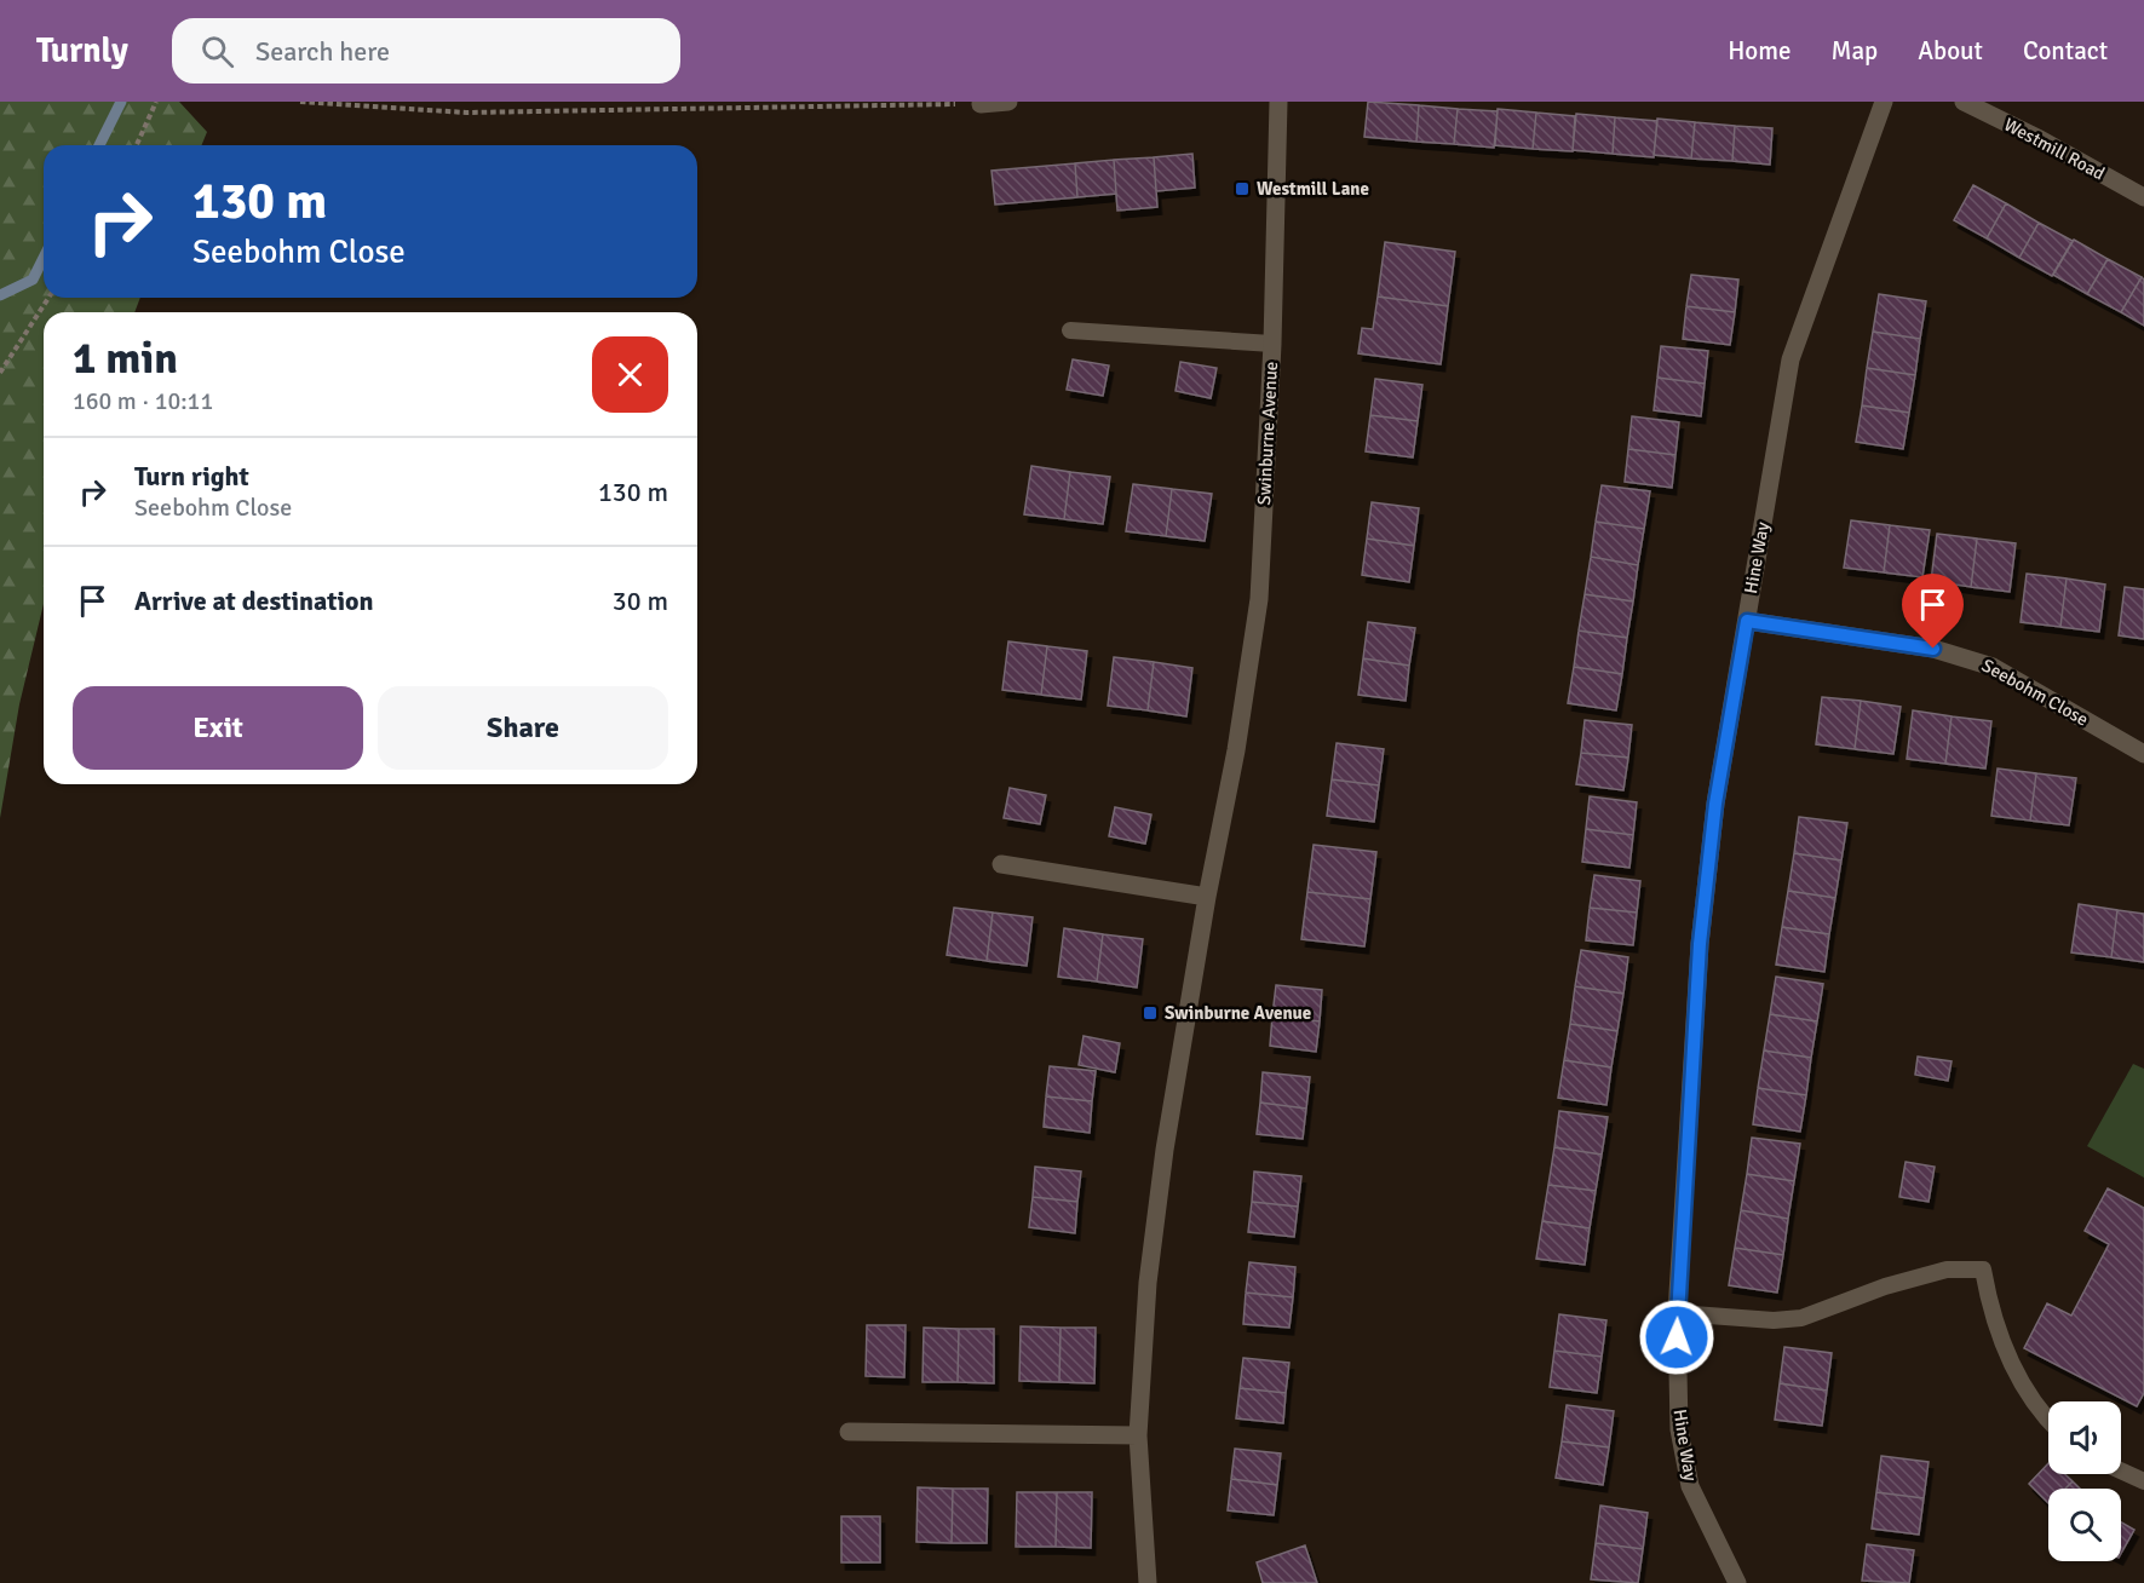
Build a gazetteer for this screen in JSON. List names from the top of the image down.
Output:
{
  "streets": {
    "street": [
      "Westmill Road",
      "Swinburne Avenue",
      "Hine Way",
      "Seebohm Close"
    ]
  },
  "crossings": [
    ["Hine Way", "Seebohm Close"]
  ],
  "places": {
    "transit": ["Westmill Lane", "Swinburne Avenue"]
  },
  "page": {
    "header": "Turnly",
    "search": "Search here",
    "nav": [
      "Home",
      "Map",
      "About",
      "Contact"
    ],
    "turn": ["130 m", "Seebohm Close"],
    "heading": ["1 min", "160 m · 10:11"],
    "list": [
      {
        "name": "Turn right",
        "note": "Seebohm Close",
        "value": "130 m"
      },
      {
        "name": "Arrive at destination",
        "value": "30 m"
      }
    ],
    "buttons": ["Exit", "Share"]
  }
}
